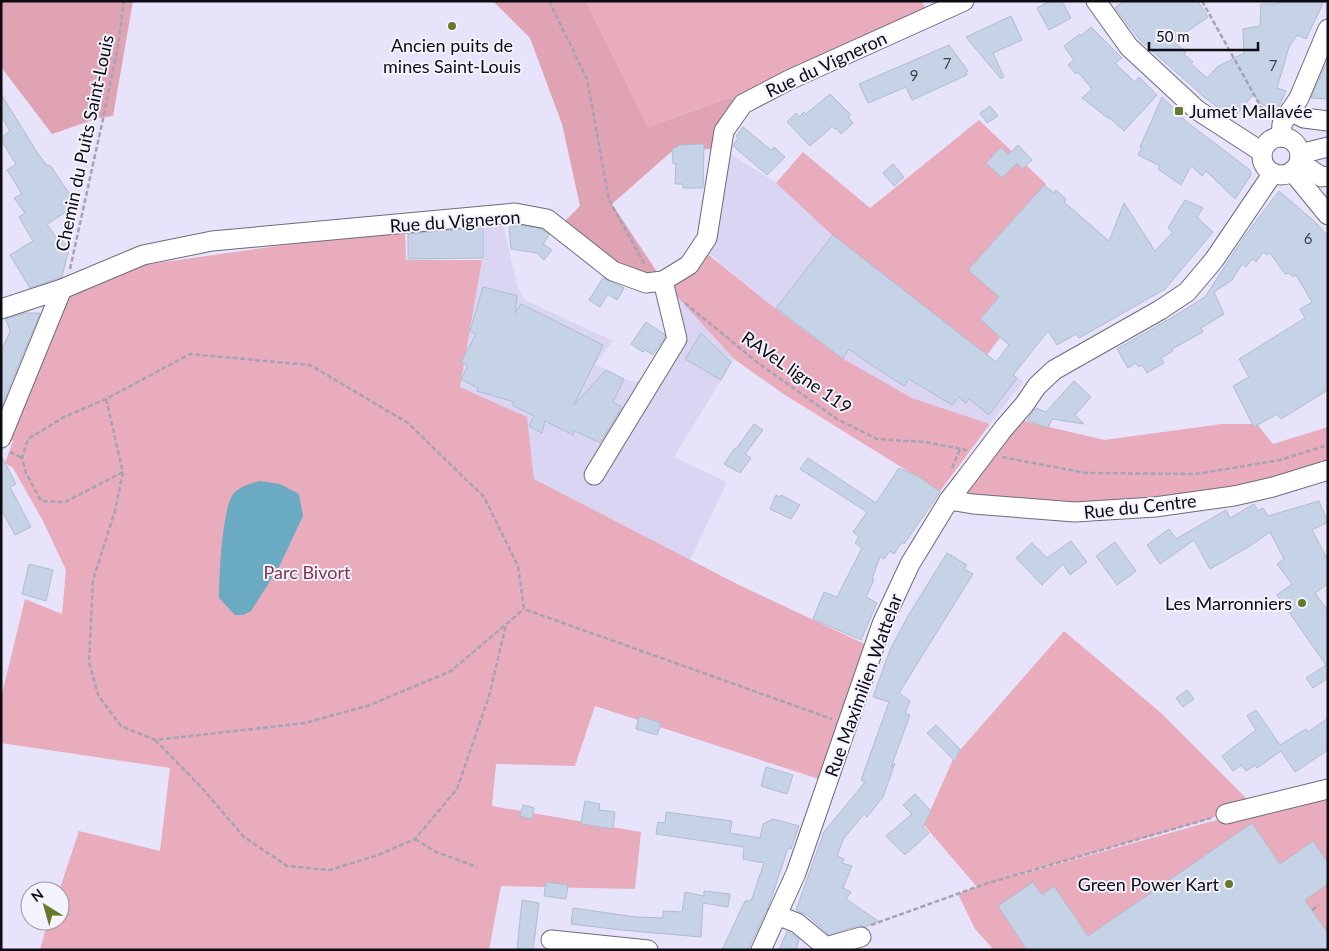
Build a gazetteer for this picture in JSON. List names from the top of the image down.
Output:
{
  "streets": {
    "street": ["Rue du Vigneron", "Rue du Centre", "Rue Maximilien Wattelar"],
    "path": ["Chemin du Puits Saint-Louis", "RAVeL ligne 119"]
  },
  "crossings": [
    ["Rue du Vigneron", "Chemin du Puits Saint-Louis"],
    ["Rue du Centre", "Rue Maximilien Wattelar"]
  ],
  "parks": ["Parc Bivort"],
  "places": {
    "other": ["Ancien puits de mines Saint-Louis", "Les Marronniers", "Green Power Kart"],
    "transit": ["Jumet Mallavée"]
  },
  "house_numbers": [
    "7",
    "7",
    "9",
    "6"
  ],
  "scale_bar": "50 m",
  "north": "top left"
}
